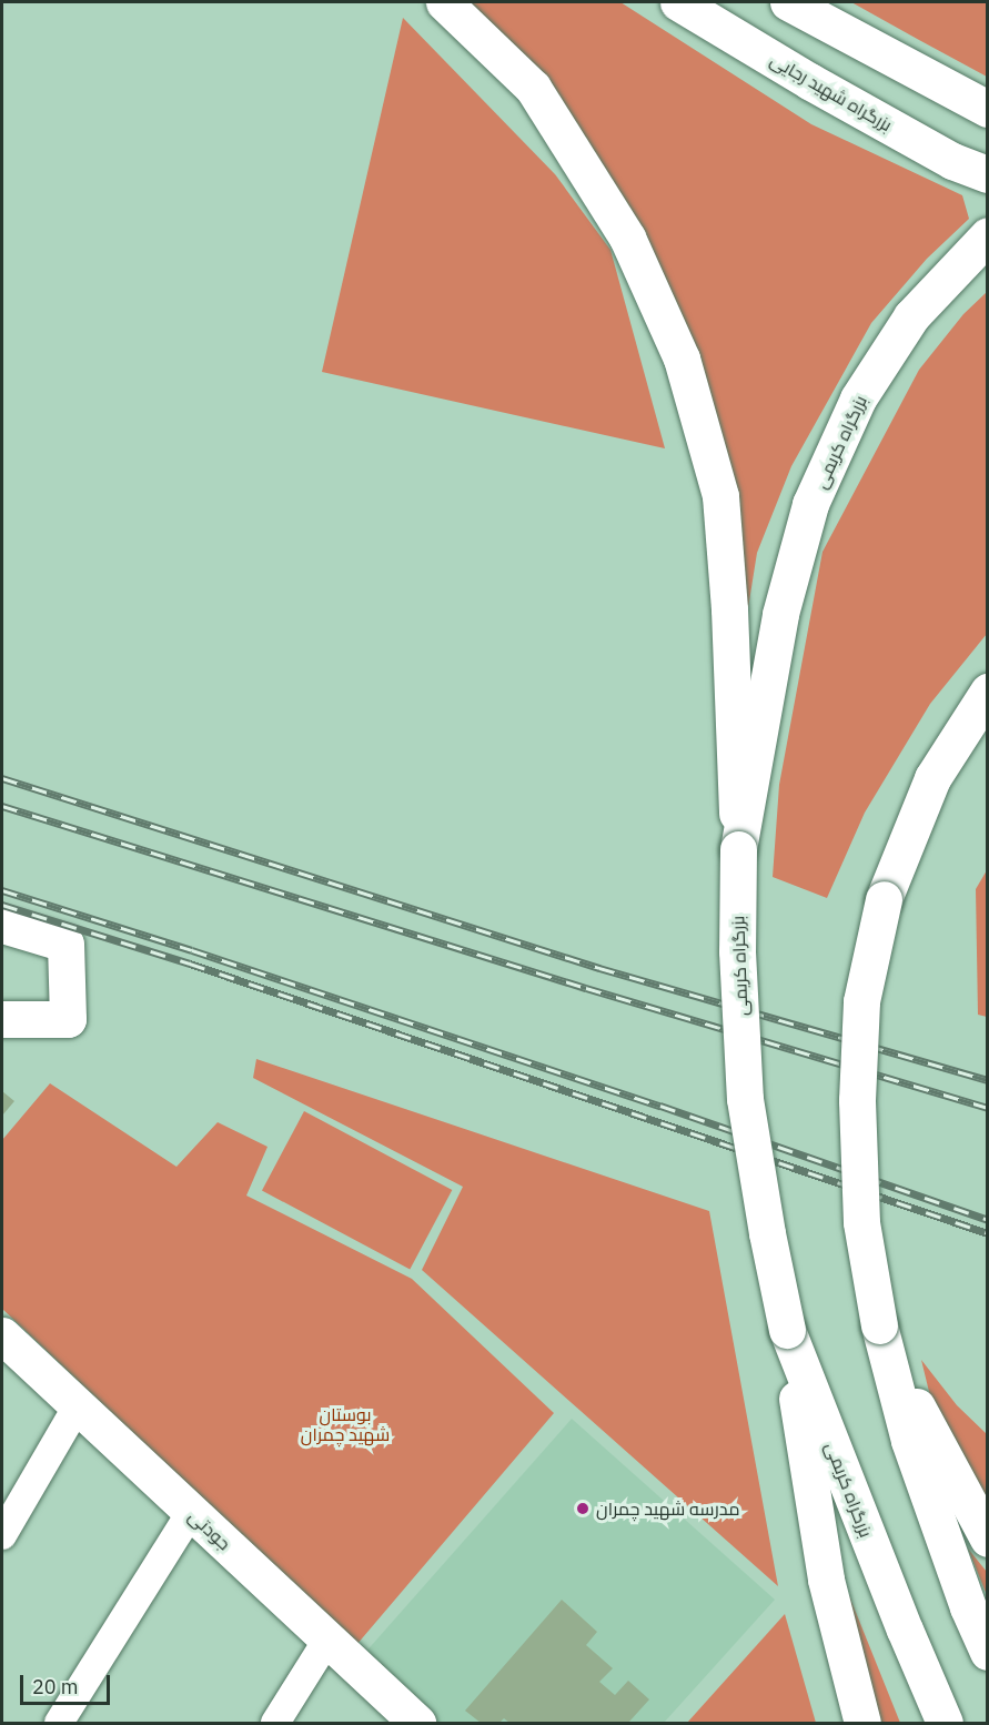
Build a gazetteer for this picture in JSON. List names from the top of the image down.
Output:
{
  "streets": {
    "main road": ["بزرگراه شهید رجایی", "بزرگراه کریمی", "جودتی"]
  },
  "parks": ["بوستان شهید چمران"],
  "places": ["مدرسه شهید چمران"],
  "scale_bar": "20 m"
}
